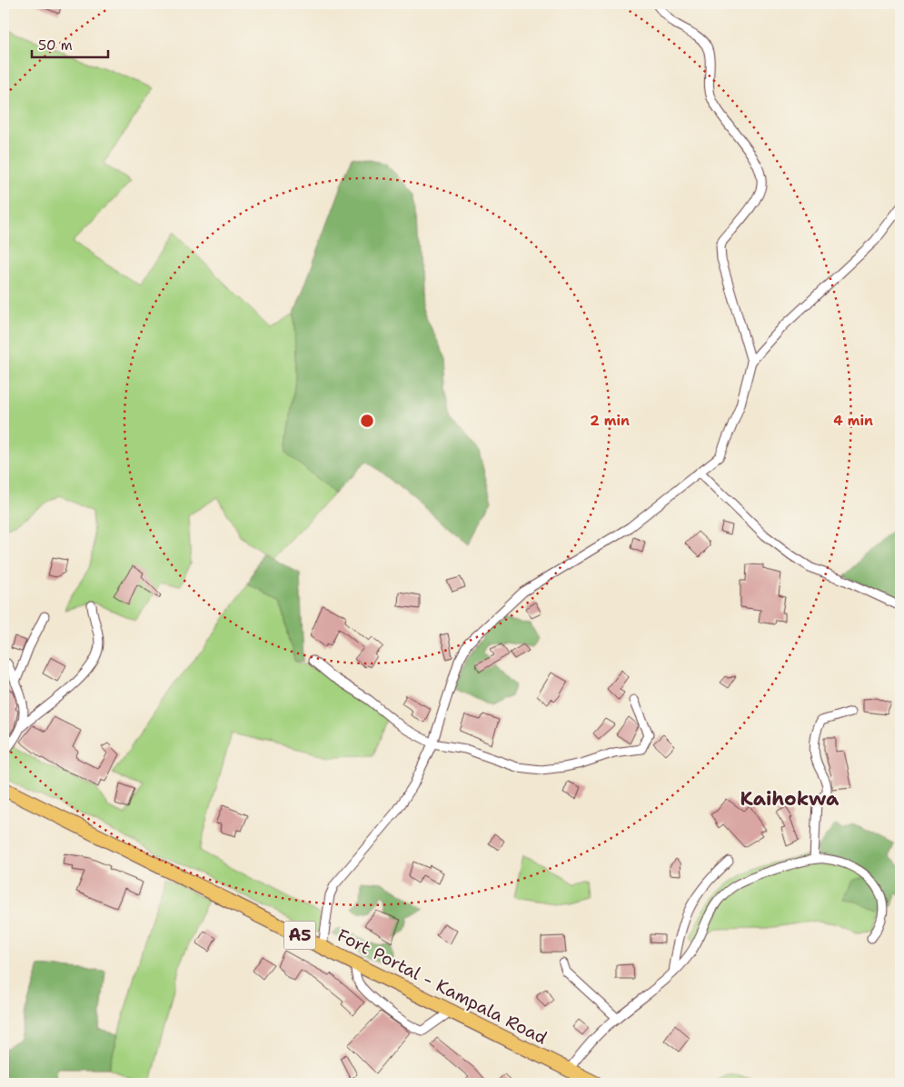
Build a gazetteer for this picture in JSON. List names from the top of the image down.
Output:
{
  "streets": {
    "highway": ["A5", "Fort Portal - Kampala Road"]
  },
  "districts": ["Kaihokwa"],
  "scale_bar": "50 m",
  "rings": ["2 min", "4 min"]
}
